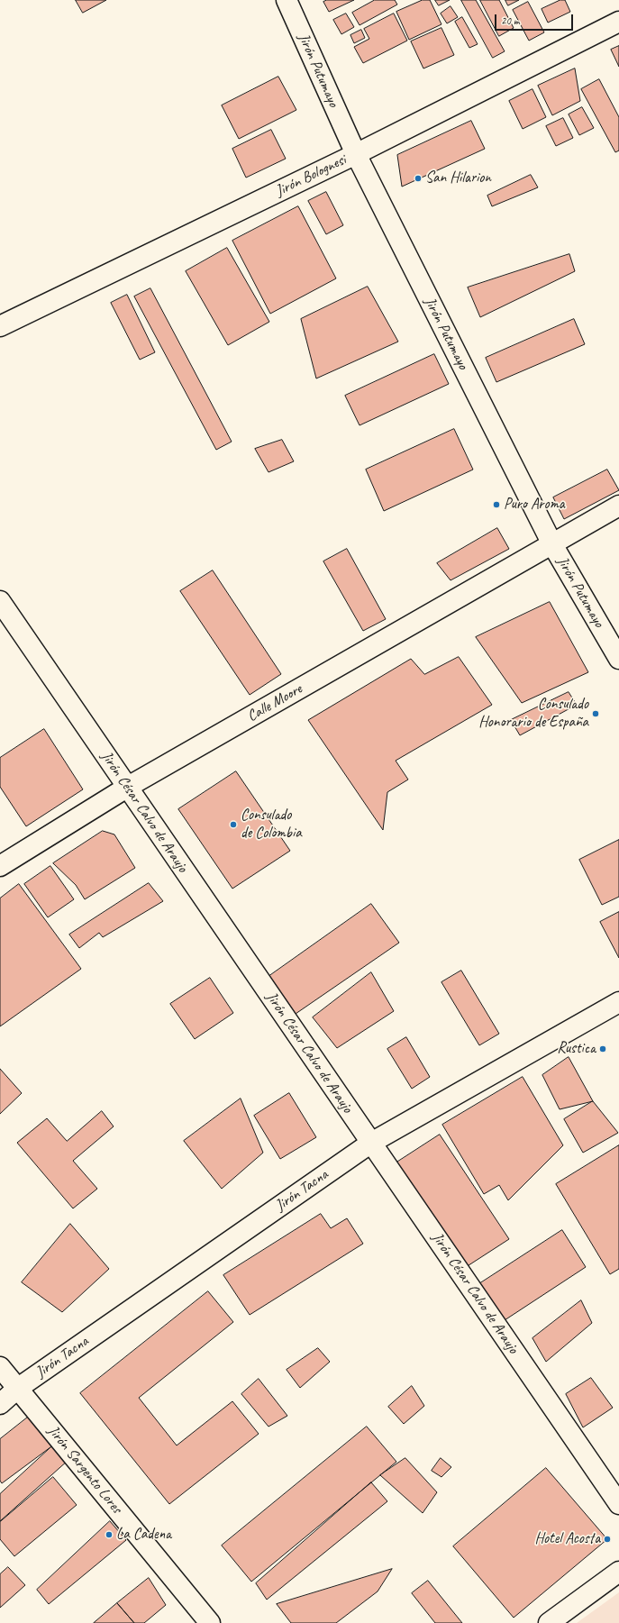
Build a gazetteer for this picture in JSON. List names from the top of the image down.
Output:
{
  "streets": {
    "street": [
      "Jirón Putumayo",
      "Jirón Bolognesi",
      "Calle Moore",
      "Jirón César Calvo de Araujo",
      "Jirón Tacna",
      "Jirón Sargento Lores"
    ]
  },
  "crossings": [
    ["Jirón Putumayo", "Jirón Bolognesi"],
    ["Jirón Putumayo", "Calle Moore"],
    ["Calle Moore", "Jirón César Calvo de Araujo"],
    ["Jirón César Calvo de Araujo", "Jirón Tacna"],
    ["Jirón Tacna", "Jirón Sargento Lores"]
  ],
  "places": [
    "San Hilarion",
    "Puro Aroma",
    "Consulado Honorario de España",
    "Consulado de Colombia",
    "Rustica",
    "La Cadena",
    "Hotel Acosta"
  ],
  "scale_bar": "20 m"
}
